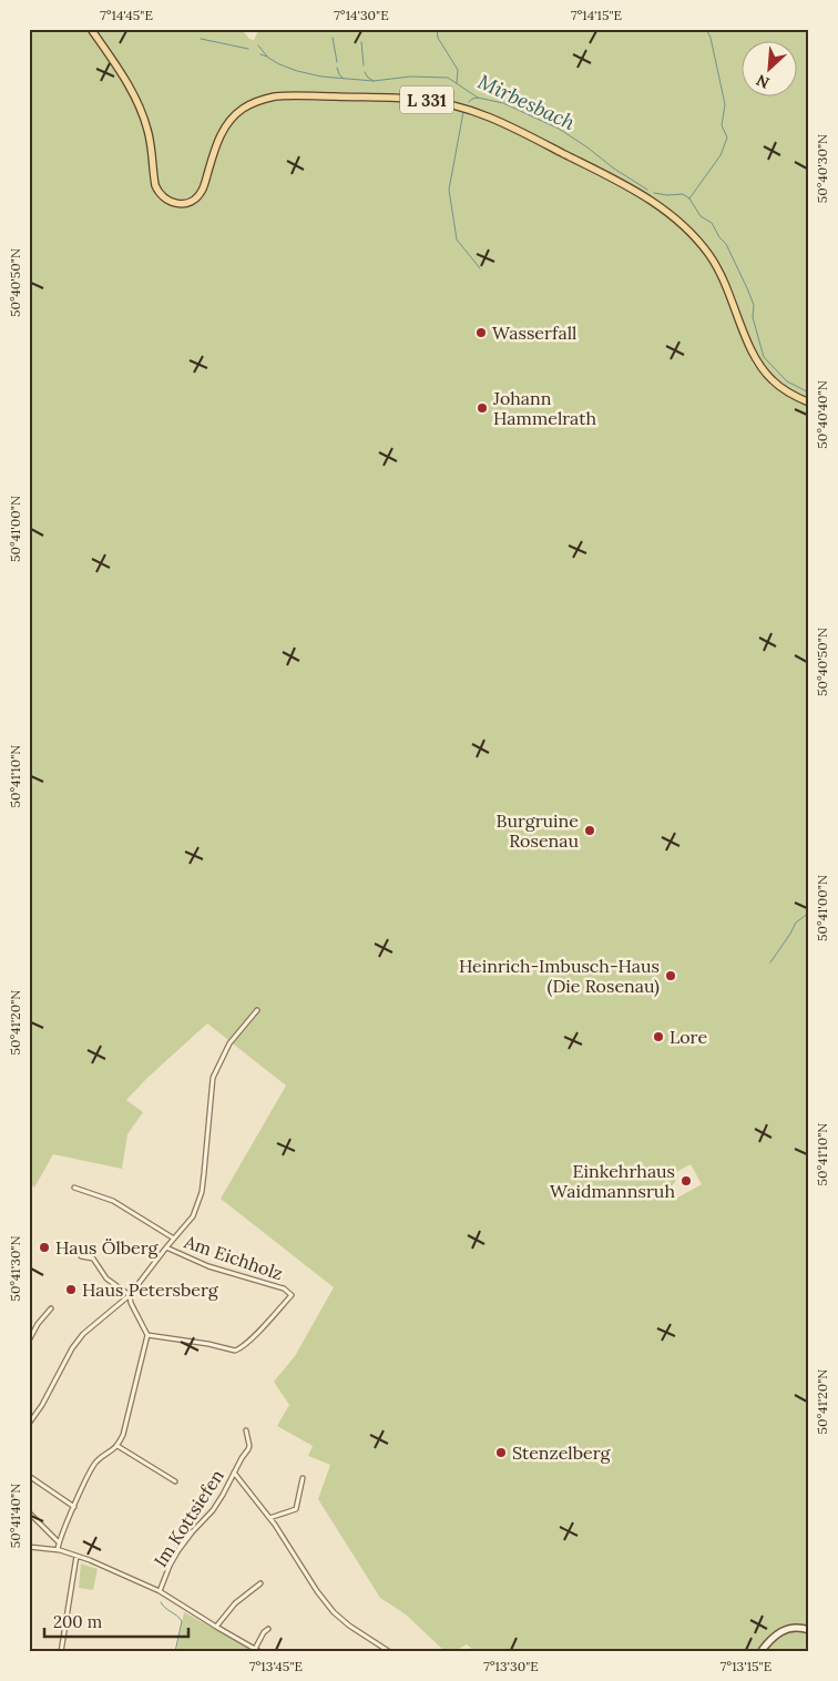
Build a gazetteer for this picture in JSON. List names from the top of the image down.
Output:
{
  "streets": {
    "main road": ["L 331"],
    "street": ["Am Eichholz", "Im Kottsiefen"]
  },
  "water": ["Mirbesbach"],
  "places": [
    "Wasserfall",
    "Johann Hammelrath",
    "Burgruine Rosenau",
    "Heinrich-Imbusch-Haus (Die Rosenau)",
    "Lore",
    "Einkehrhaus Waidmannsruh",
    "Haus Ölberg",
    "Haus Petersberg",
    "Stenzelberg"
  ],
  "scale_bar": "200 m",
  "north": "bottom left",
  "coordinates": [
    "7°14'45\"E",
    "7°14'30\"E",
    "7°14'15\"E",
    "50°40'30\"N",
    "50°40'50\"N",
    "50°40'40\"N",
    "50°41'00\"N",
    "50°41'10\"N",
    "50°41'20\"N",
    "50°41'30\"N",
    "50°41'40\"N",
    "7°13'45\"E",
    "7°13'30\"E",
    "7°13'15\"E"
  ]
}
